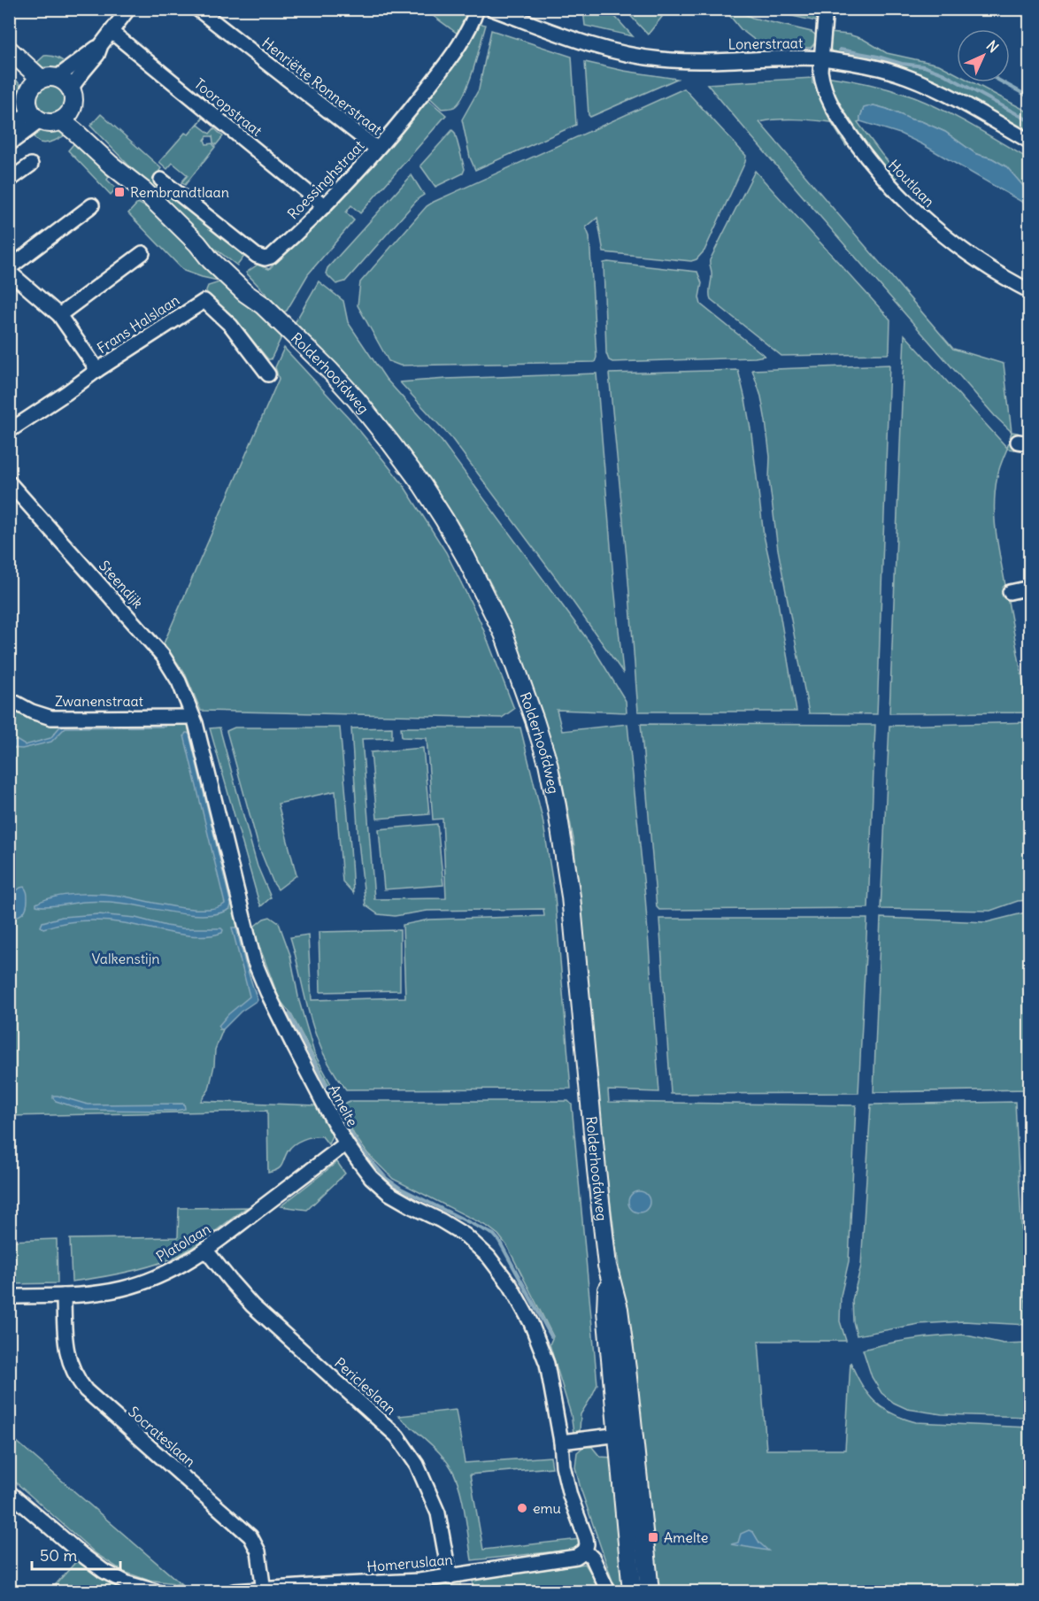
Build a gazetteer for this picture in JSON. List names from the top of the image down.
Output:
{
  "streets": {
    "main road": ["Rolderhoofdweg"],
    "street": [
      "Lonerstraat",
      "Henriëtte Ronnerstraat",
      "Tooropstraat",
      "Roessinghstraat",
      "Houtlaan",
      "Frans Halslaan",
      "Steendijk",
      "Zwanenstraat",
      "Amelte",
      "Platolaan",
      "Pericleslaan",
      "Socrateslaan",
      "Homeruslaan"
    ]
  },
  "crossings": [
    ["Lonerstraat", "Houtlaan"],
    ["Henriëtte Ronnerstraat", "Roessinghstraat"],
    ["Tooropstraat", "Roessinghstraat"],
    ["Steendijk", "Zwanenstraat"],
    ["Steendijk", "Amelte"],
    ["Zwanenstraat", "Amelte"],
    ["Amelte", "Platolaan"],
    ["Amelte", "Homeruslaan"],
    ["Platolaan", "Pericleslaan"],
    ["Platolaan", "Socrateslaan"],
    ["Pericleslaan", "Homeruslaan"],
    ["Socrateslaan", "Homeruslaan"]
  ],
  "parks": ["Valkenstijn"],
  "places": {
    "transit": ["Rembrandtlaan", "Amelte"],
    "other": ["emu"]
  },
  "scale_bar": "50 m",
  "north": "top right"
}
